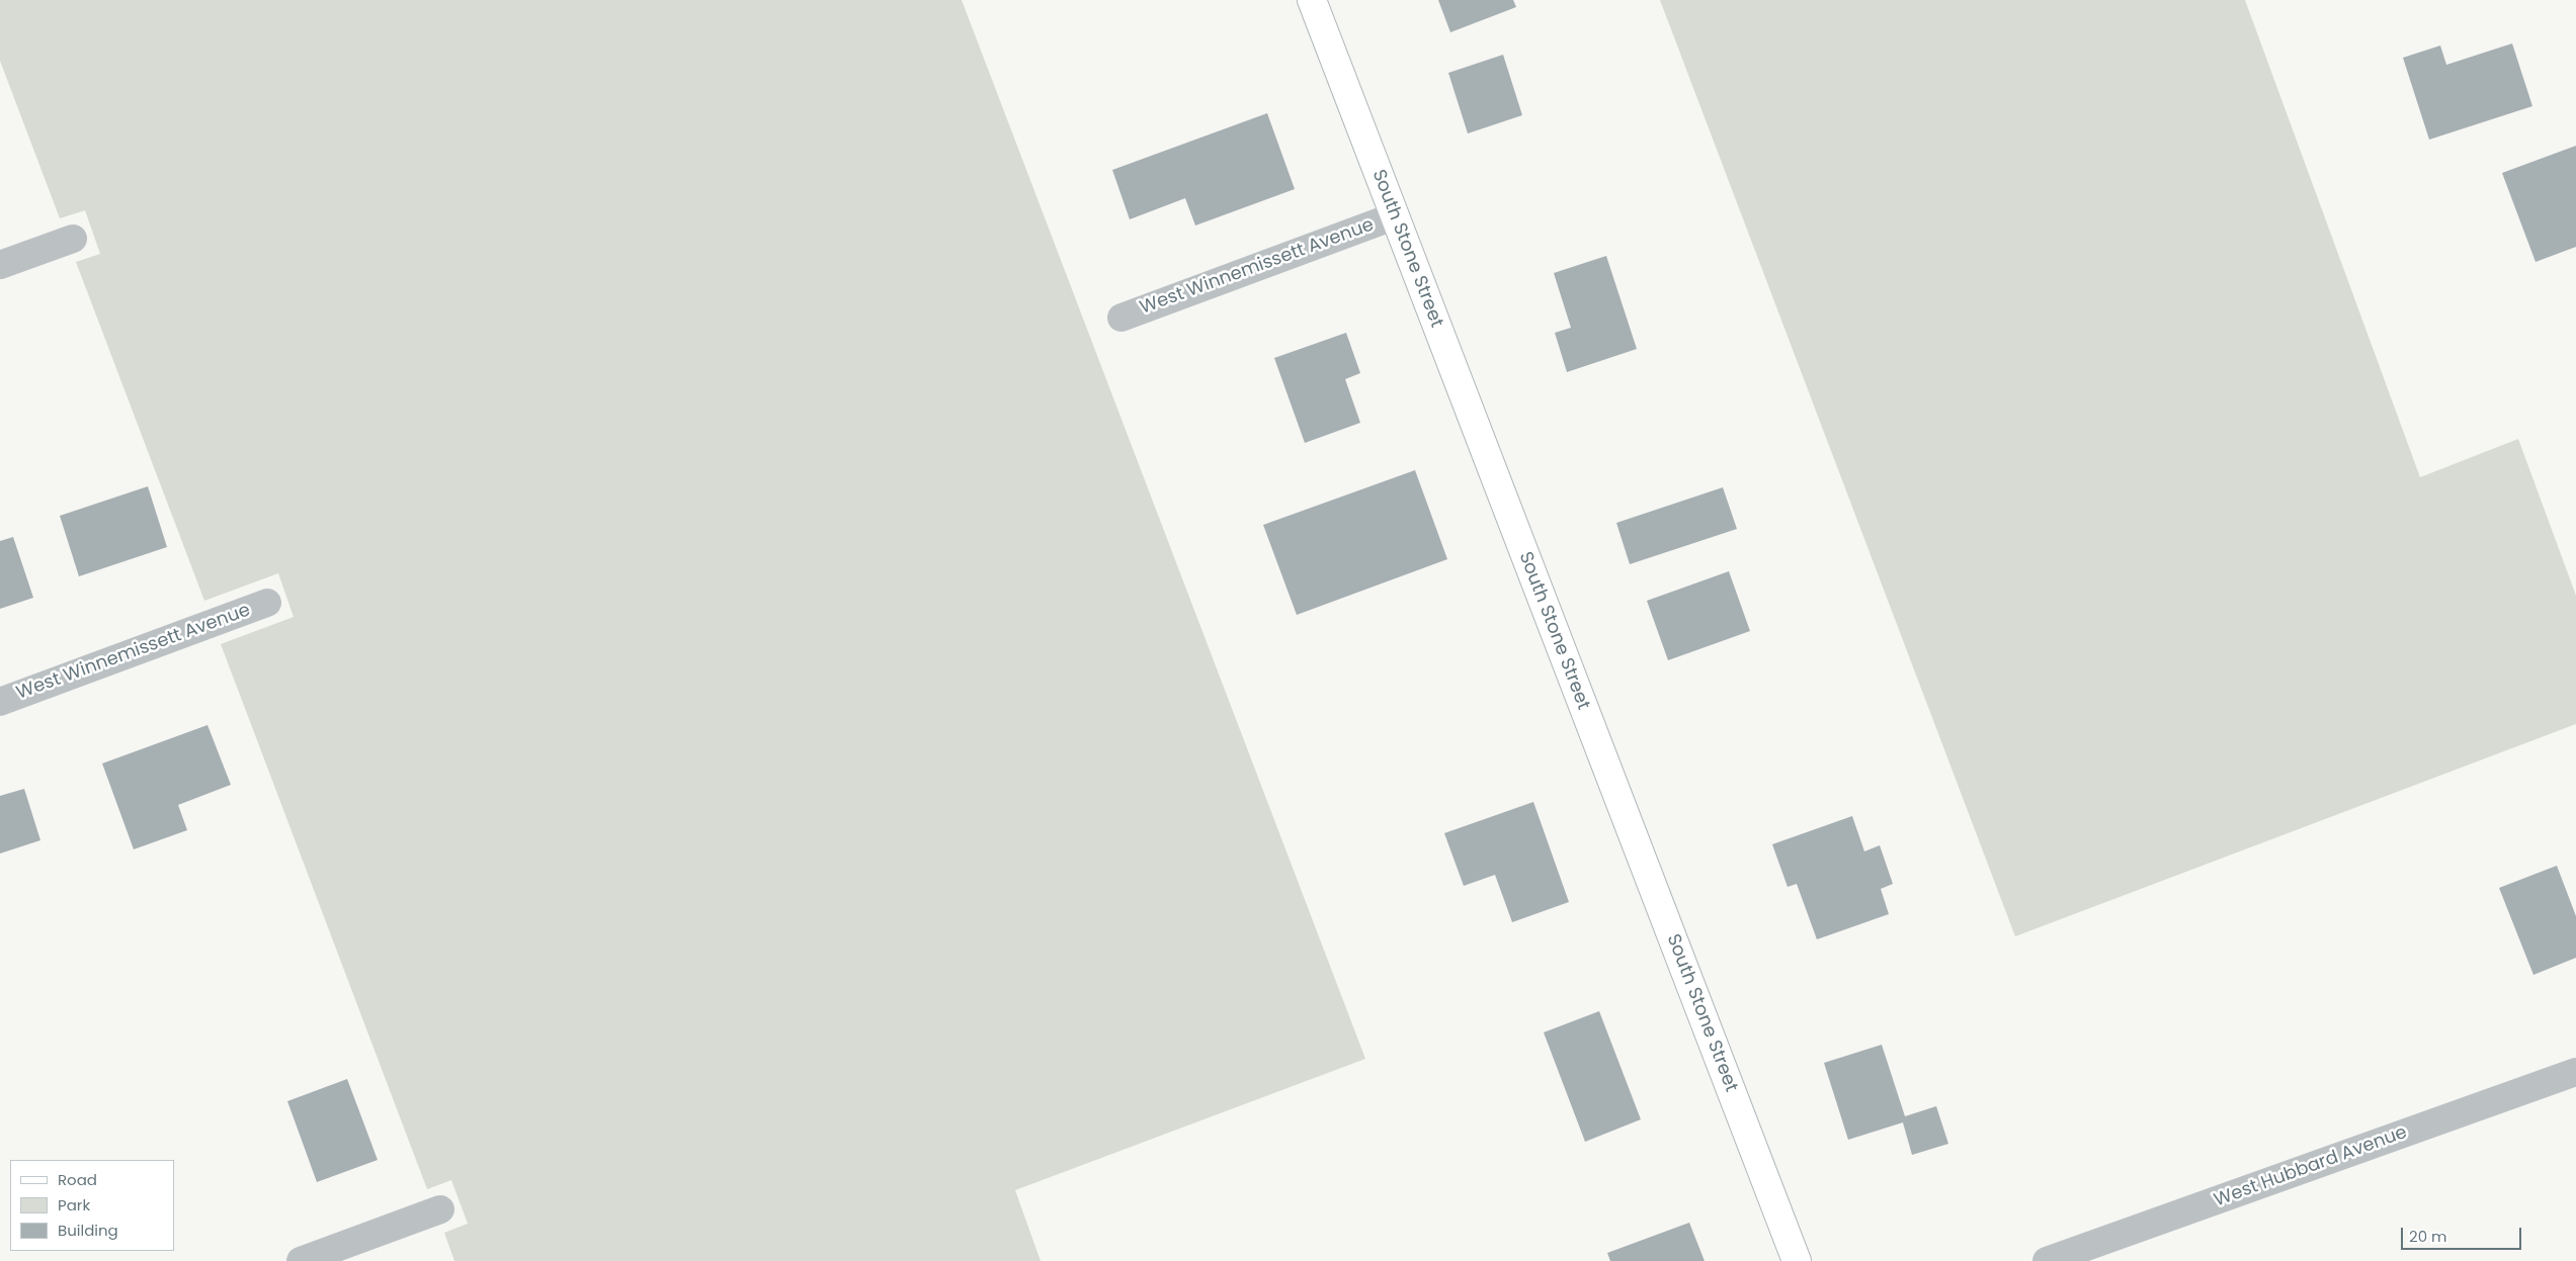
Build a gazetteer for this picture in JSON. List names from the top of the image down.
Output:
{
  "streets": {
    "street": ["South Stone Street", "West Winnemissett Avenue", "West Hubbard Avenue"]
  },
  "crossings": [
    ["South Stone Street", "West Winnemissett Avenue"]
  ],
  "legend": ["Road", "Park", "Building"],
  "scale_bar": "20 m"
}
